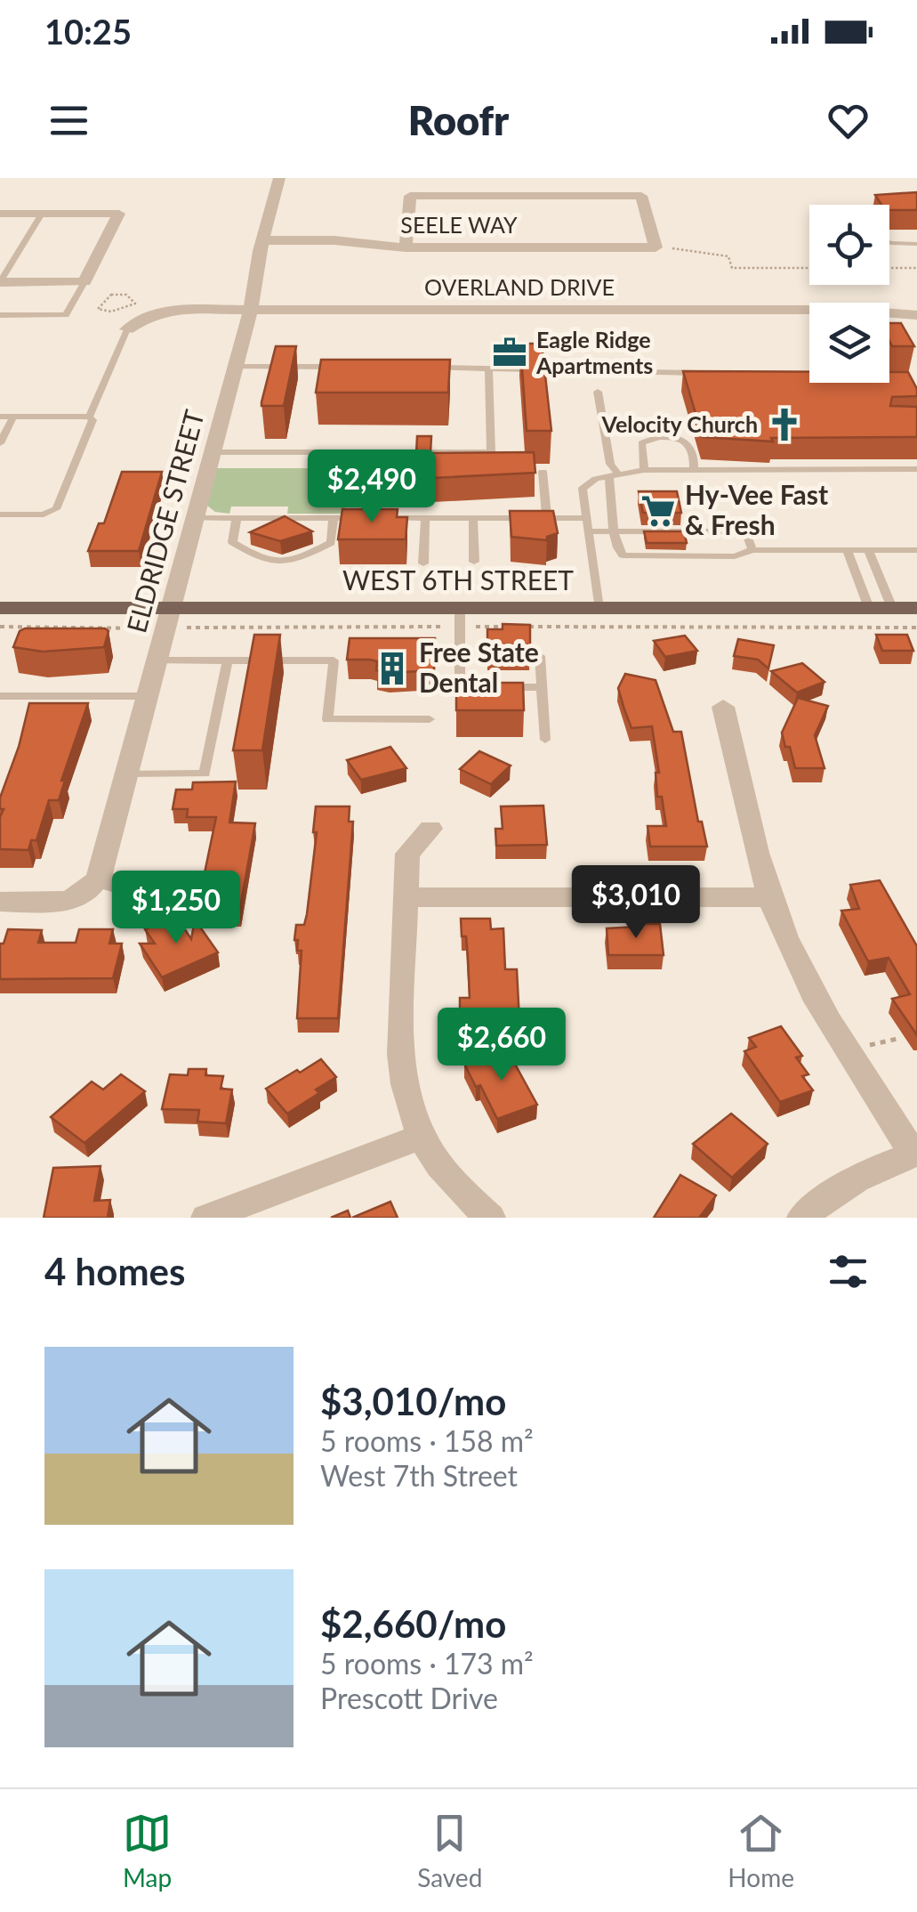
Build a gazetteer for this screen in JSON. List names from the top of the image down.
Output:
{
  "streets": {
    "main road": ["WEST 6TH STREET"],
    "street": ["SEELE WAY", "OVERLAND DRIVE", "ELDRIDGE STREET"]
  },
  "crossings": [
    ["SEELE WAY", "ELDRIDGE STREET"],
    ["OVERLAND DRIVE", "ELDRIDGE STREET"],
    ["ELDRIDGE STREET", "WEST 6TH STREET"]
  ],
  "places": {
    "office": ["Eagle Ridge Apartments"],
    "church": ["Velocity Church"],
    "supermarket": ["Hy-Vee Fast & Fresh"],
    "building": ["Free State Dental"]
  },
  "page": {
    "status": "10:25",
    "header": "Roofr",
    "price": [
      "$2,490",
      "$3,010",
      "$1,250",
      "$2,660"
    ],
    "heading": "4 homes",
    "list": [
      {
        "name": "$3,010/mo",
        "note": "5 rooms · 158 m² · West 7th Street"
      },
      {
        "name": "$2,660/mo",
        "note": "5 rooms · 173 m² · Prescott Drive"
      }
    ],
    "tabs": ["Map", "Saved", "Home"]
  }
}
